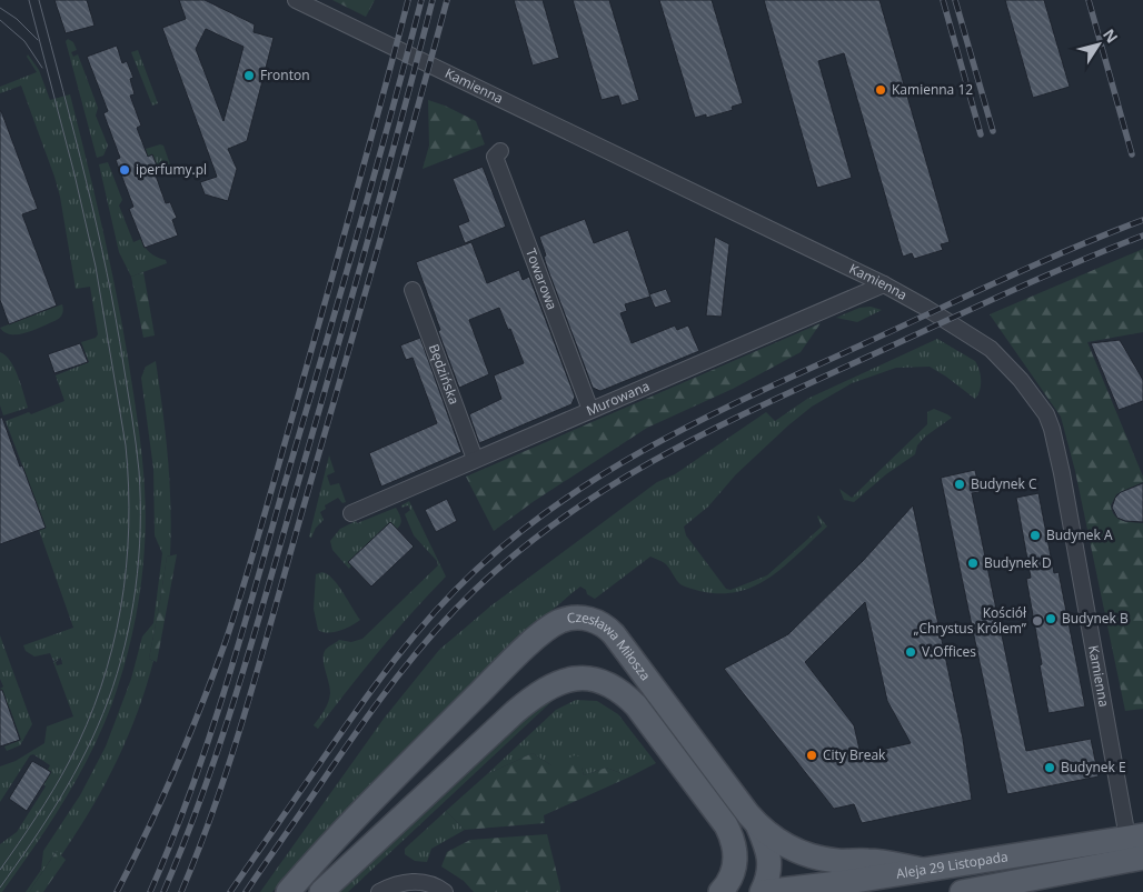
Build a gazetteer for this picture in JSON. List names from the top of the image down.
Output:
{
  "streets": {
    "main road": ["Czesława Miłosza", "Aleja 29 Listopada"],
    "street": [
      "Kamienna",
      "Towarowa",
      "Będzińska",
      "Murowana"
    ]
  },
  "crossings": [
    ["Kamienna", "Murowana"],
    ["Kamienna", "Aleja 29 Listopada"],
    ["Towarowa", "Murowana"],
    ["Będzińska", "Murowana"],
    ["Czesława Miłosza", "Aleja 29 Listopada"]
  ],
  "places": [
    "Fronton",
    "Kamienna 12",
    "iperfumy.pl",
    "Budynek C",
    "Budynek A",
    "Budynek D",
    "Budynek B",
    "Kościół „Chrystus Królem”",
    "V.Offices",
    "City Break",
    "Budynek E"
  ],
  "north": "top right"
}
